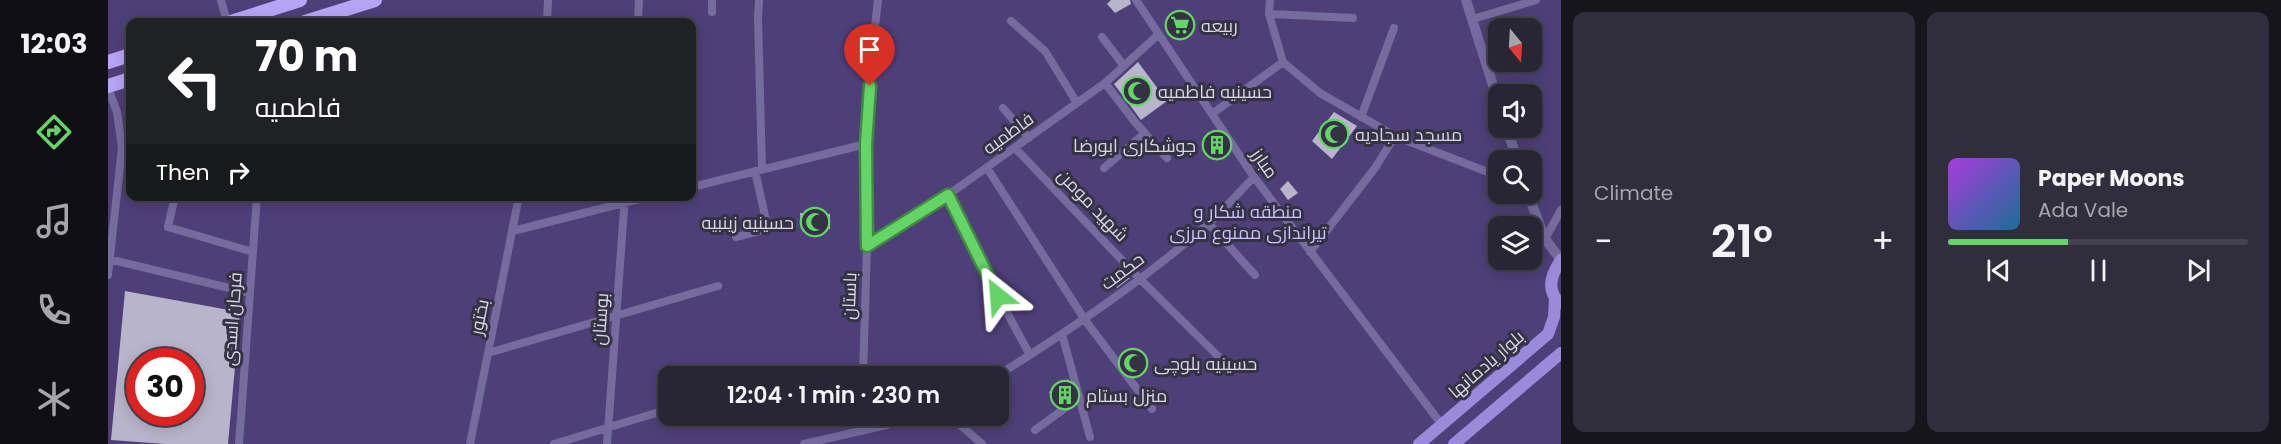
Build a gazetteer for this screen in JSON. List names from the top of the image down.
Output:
{
  "streets": {
    "main road": ["بلوار یادمانها"],
    "street": [
      "فاطمیه",
      "مبارز",
      "شهید مومن",
      "حکمت",
      "باستان",
      "بختور",
      "فرحان اسدی",
      "بوستان"
    ]
  },
  "crossings": [
    ["فاطمیه", "مبارز"],
    ["فاطمیه", "شهید مومن"],
    ["فاطمیه", "باستان"],
    ["مبارز", "حکمت"],
    ["مبارز", "بلوار یادمانها"],
    ["شهید مومن", "حکمت"]
  ],
  "parks": ["منطقه شکار و تیراندازی ممنوع مرزی"],
  "places": {
    "supermarket": ["ربیعه"],
    "mosque": [
      "حسینیه فاطمیه",
      "مسجد سجادیه",
      "حسینیه زینبیه",
      "حسینیه بلوچی"
    ],
    "building": ["جوشکاری ابورضا", "منزل بستام"]
  },
  "north": "bottom",
  "page": {
    "tabs": "12:03",
    "tile": "Climate",
    "turn": ["70 m", "فاطمیه"],
    "then": "Then",
    "song": ["Paper Moons", "Ada Vale"],
    "heat": ["−", "21°", "+"],
    "limit": "30",
    "trip": "12:04 · 1 min · 230 m"
  }
}
